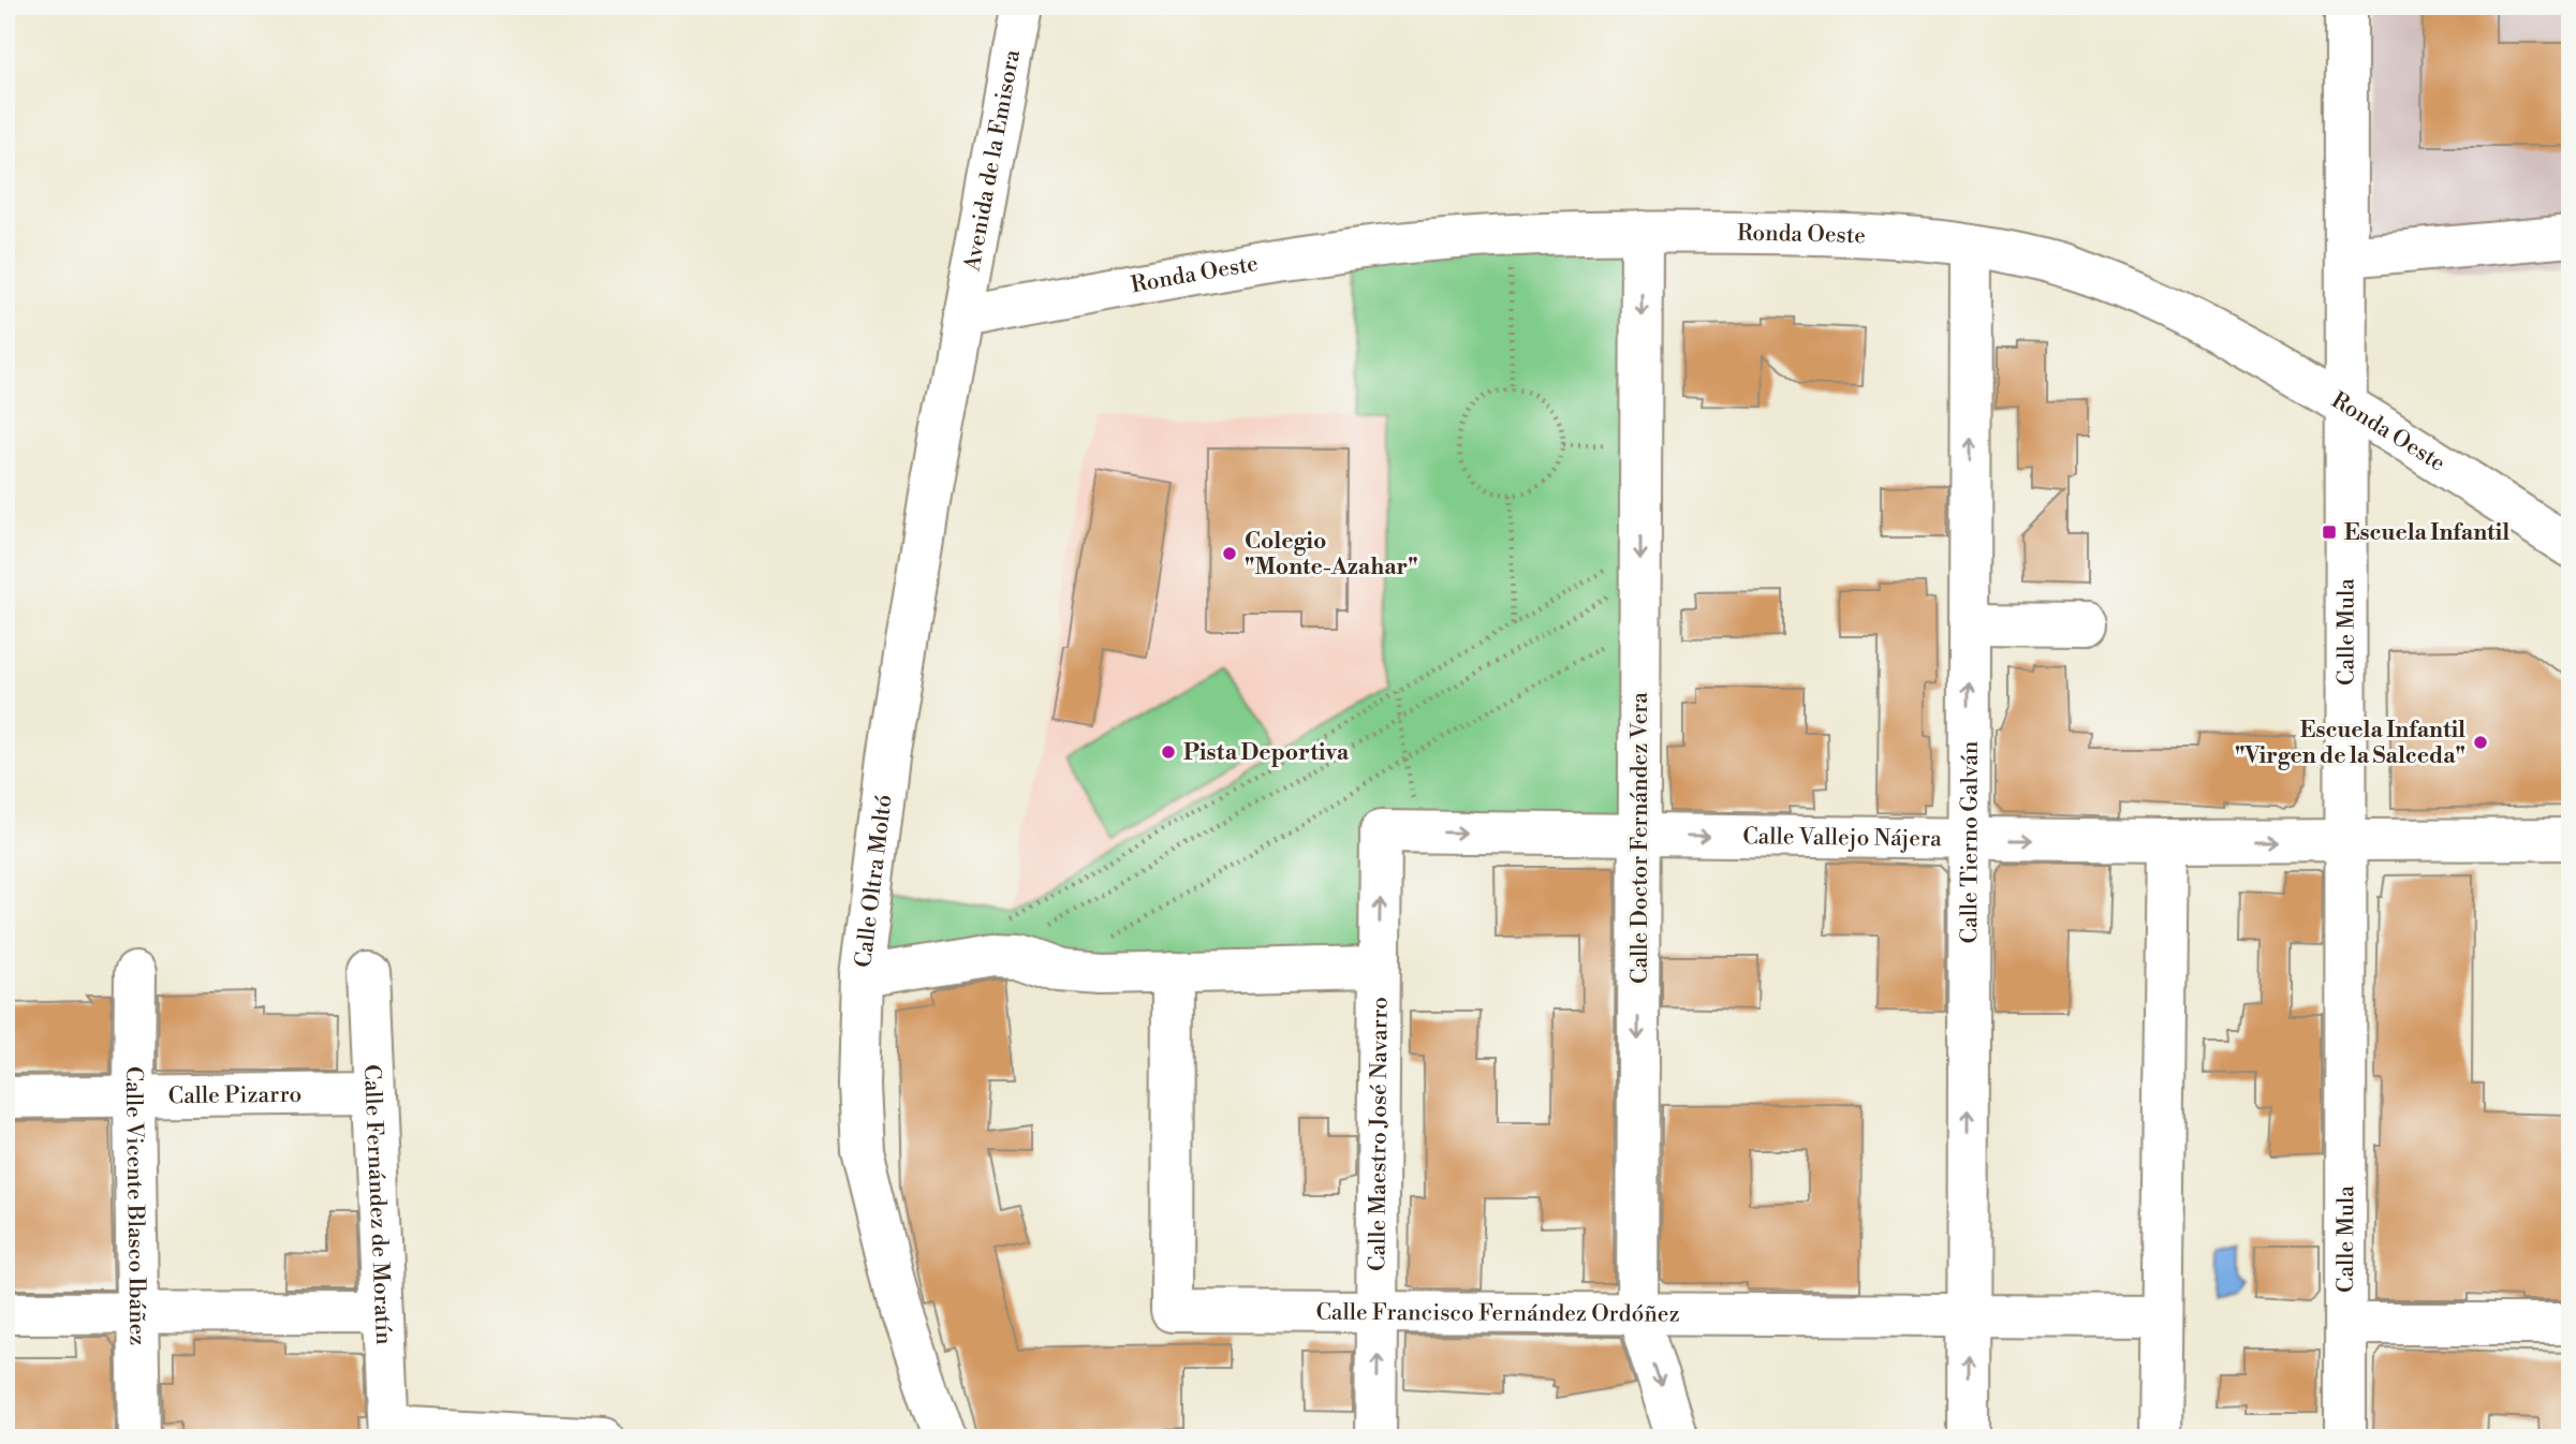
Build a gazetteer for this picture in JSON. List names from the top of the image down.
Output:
{
  "streets": {
    "street": [
      "Avenida de la Emisora",
      "Ronda Oeste",
      "Calle Mula",
      "Calle Doctor Fernández Vera",
      "Calle Vallejo Nájera",
      "Calle Tierno Galván",
      "Calle Oltra Moltó",
      "Calle Pizarro",
      "Calle Maestro José Navarro",
      "Calle Fernández de Moratín",
      "Calle Vicente Blasco Ibáñez",
      "Calle Francisco Fernández Ordóñez"
    ]
  },
  "crossings": [
    ["Avenida de la Emisora", "Ronda Oeste"],
    ["Avenida de la Emisora", "Calle Oltra Moltó"],
    ["Ronda Oeste", "Calle Mula"],
    ["Ronda Oeste", "Calle Doctor Fernández Vera"],
    ["Ronda Oeste", "Calle Tierno Galván"],
    ["Ronda Oeste", "Calle Oltra Moltó"],
    ["Calle Mula", "Calle Vallejo Nájera"],
    ["Calle Doctor Fernández Vera", "Calle Vallejo Nájera"],
    ["Calle Doctor Fernández Vera", "Calle Francisco Fernández Ordóñez"],
    ["Calle Vallejo Nájera", "Calle Tierno Galván"],
    ["Calle Vallejo Nájera", "Calle Maestro José Navarro"],
    ["Calle Tierno Galván", "Calle Francisco Fernández Ordóñez"],
    ["Calle Pizarro", "Calle Fernández de Moratín"],
    ["Calle Pizarro", "Calle Vicente Blasco Ibáñez"],
    ["Calle Maestro José Navarro", "Calle Francisco Fernández Ordóñez"]
  ],
  "one_way": ["Calle Doctor Fernández Vera", "Calle Vallejo Nájera", "Calle Maestro José Navarro"],
  "places": {
    "transit": ["Escuela Infantil"],
    "other": ["Colegio \"Monte-Azahar\"", "Escuela Infantil \"Virgen de la Salceda\"", "Pista Deportiva"]
  }
}
